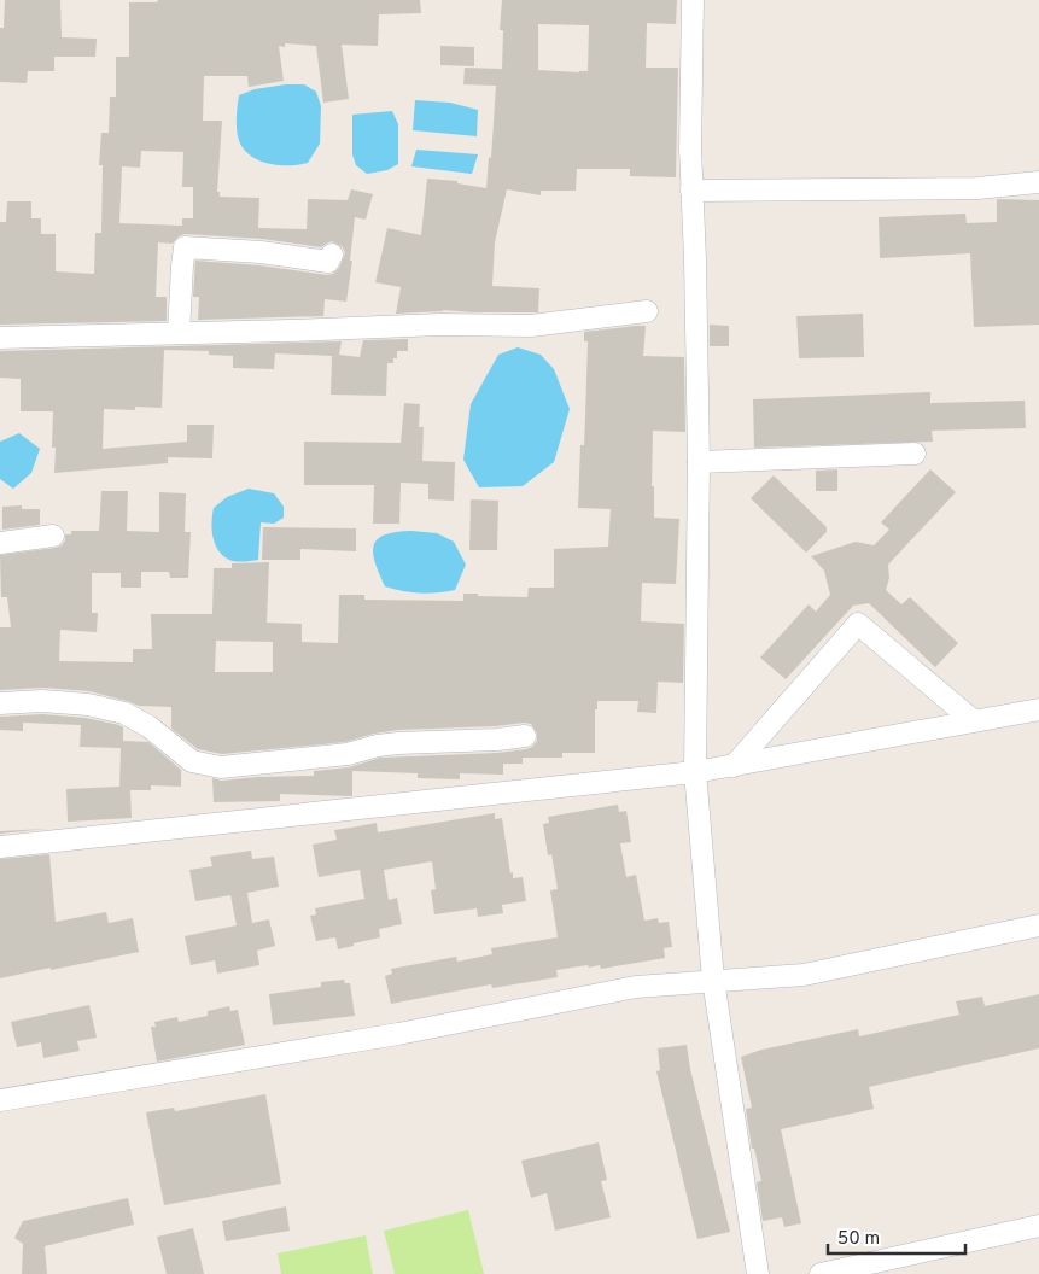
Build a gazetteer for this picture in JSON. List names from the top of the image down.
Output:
{
  "scale_bar": "50 m"
}
